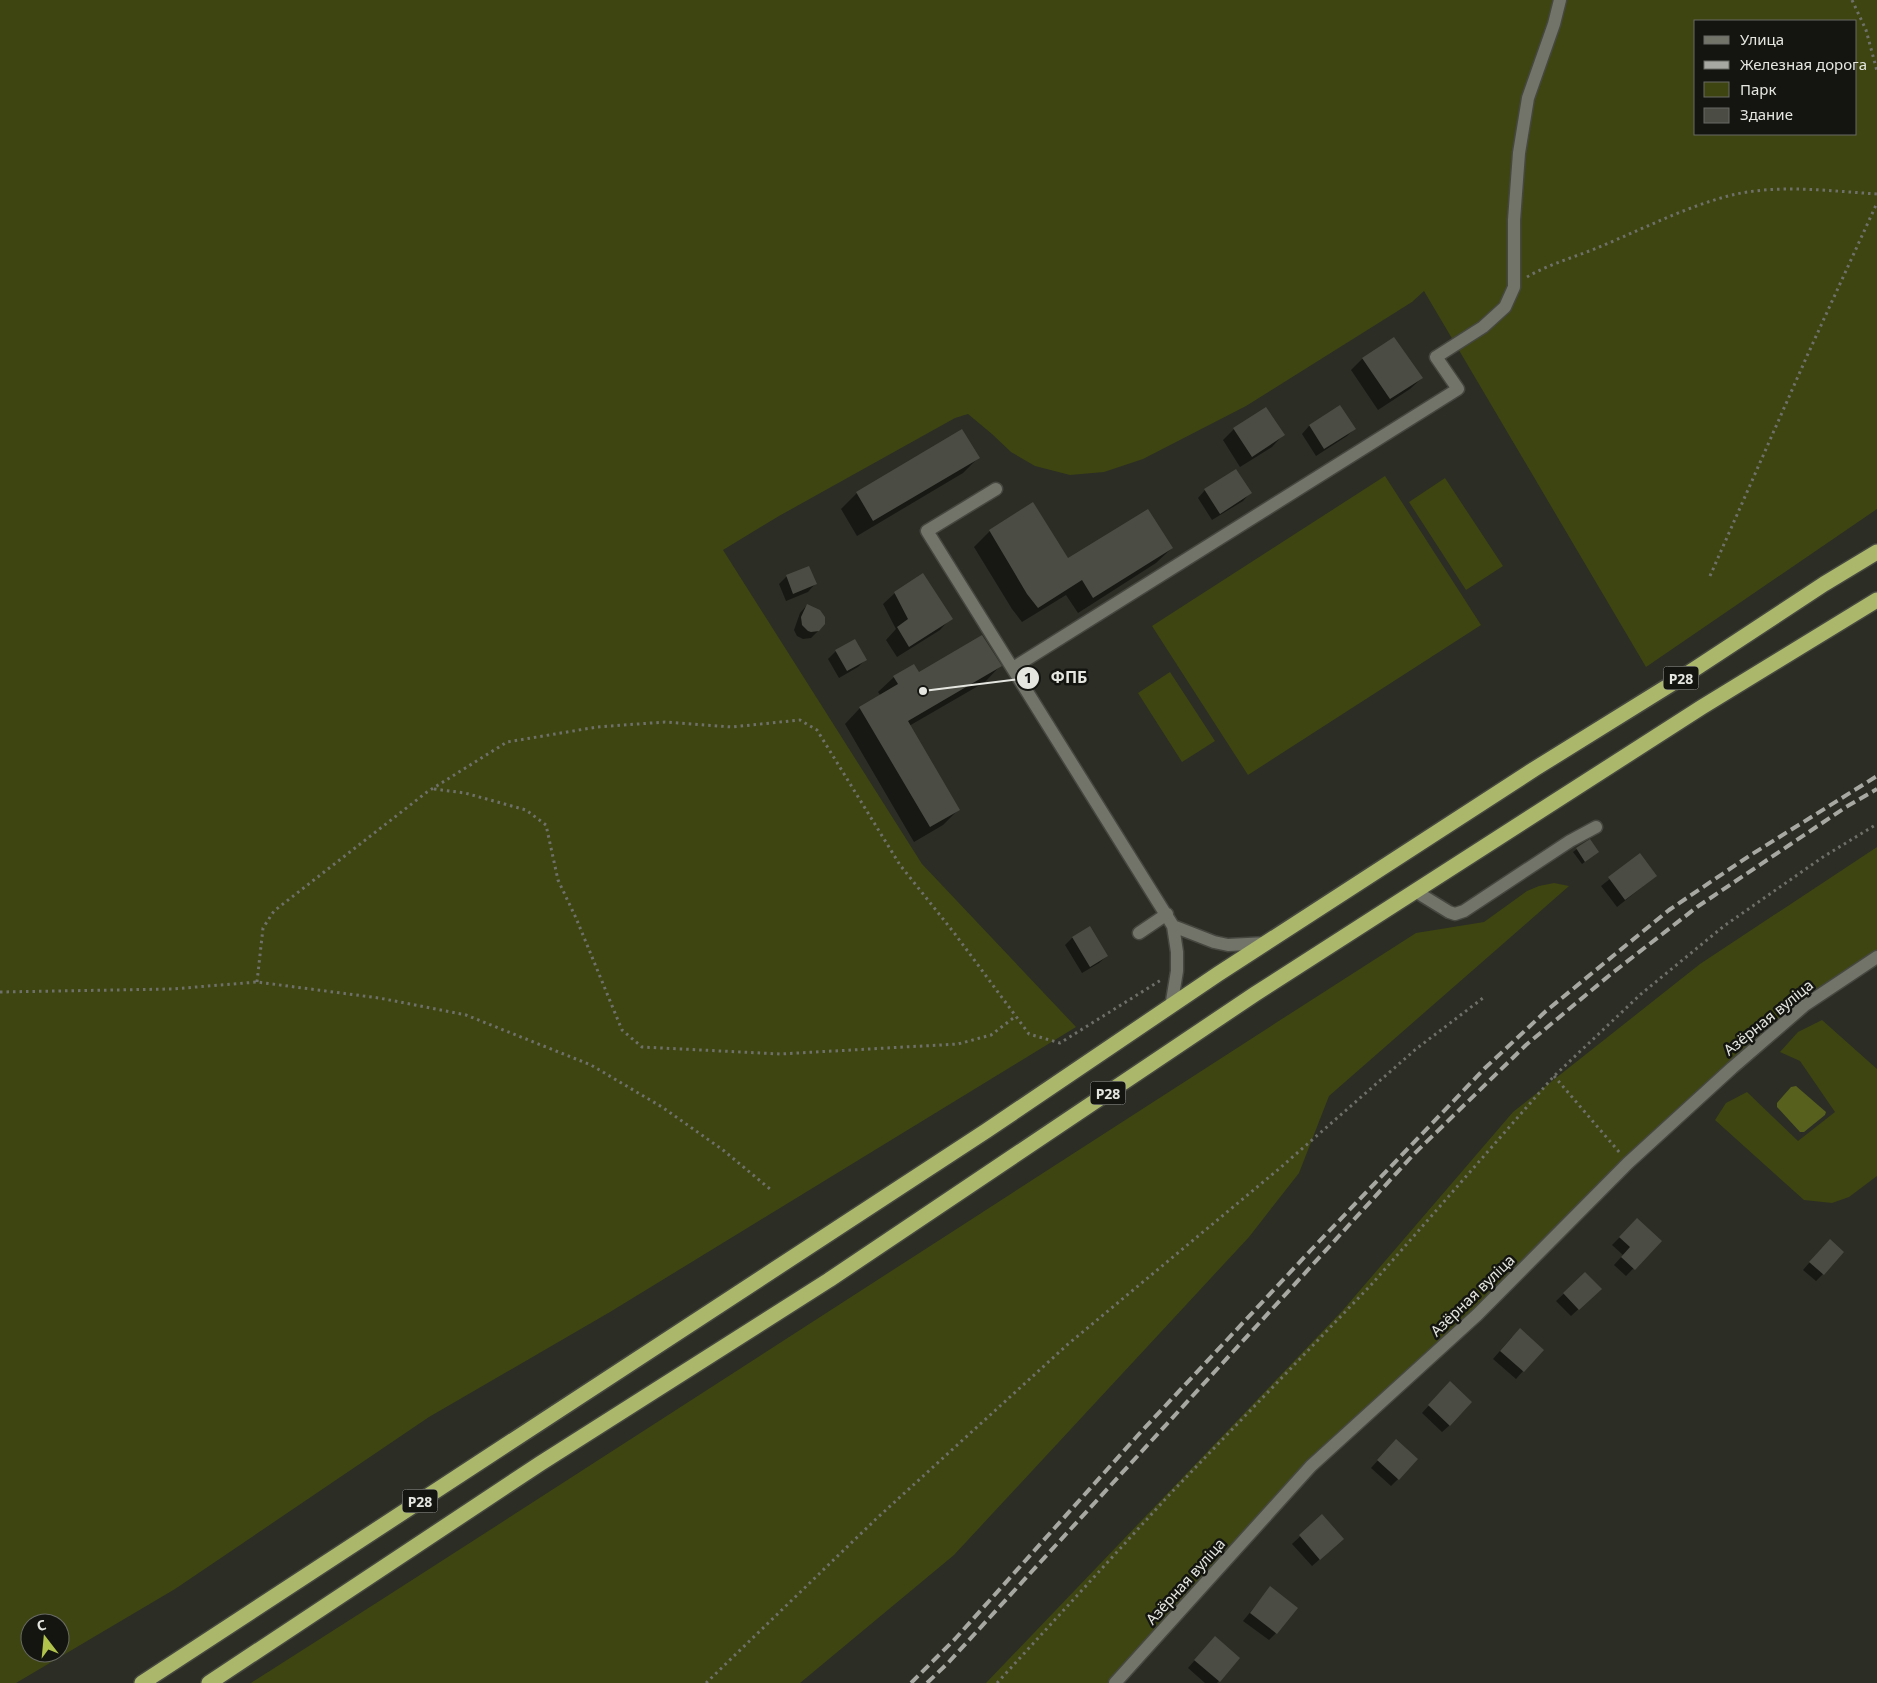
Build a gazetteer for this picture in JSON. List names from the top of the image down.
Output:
{
  "streets": {
    "highway": ["Р28"],
    "street": ["Азёрная вуліца"]
  },
  "places": ["ФПБ"],
  "legend": [
    "Улица",
    "Железная дорога",
    "Парк",
    "Здание"
  ],
  "north": "top"
}
